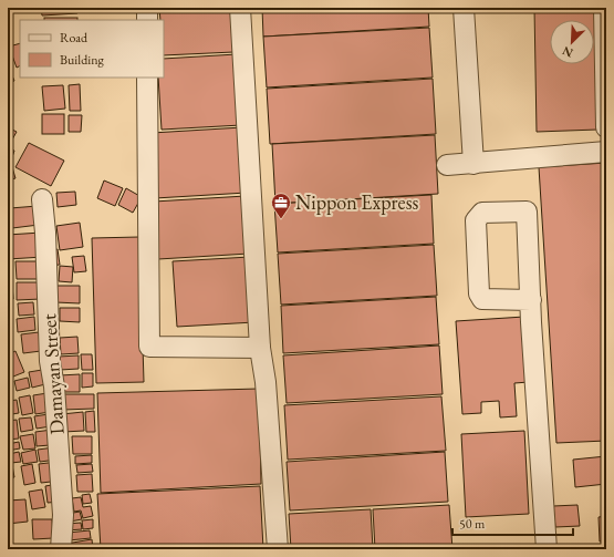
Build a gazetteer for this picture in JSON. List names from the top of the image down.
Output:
{
  "streets": {
    "street": ["Damayan Street"]
  },
  "places": {
    "office": ["Nippon Express"]
  },
  "legend": ["Road", "Building"],
  "scale_bar": "50 m",
  "north": "bottom left"
}
